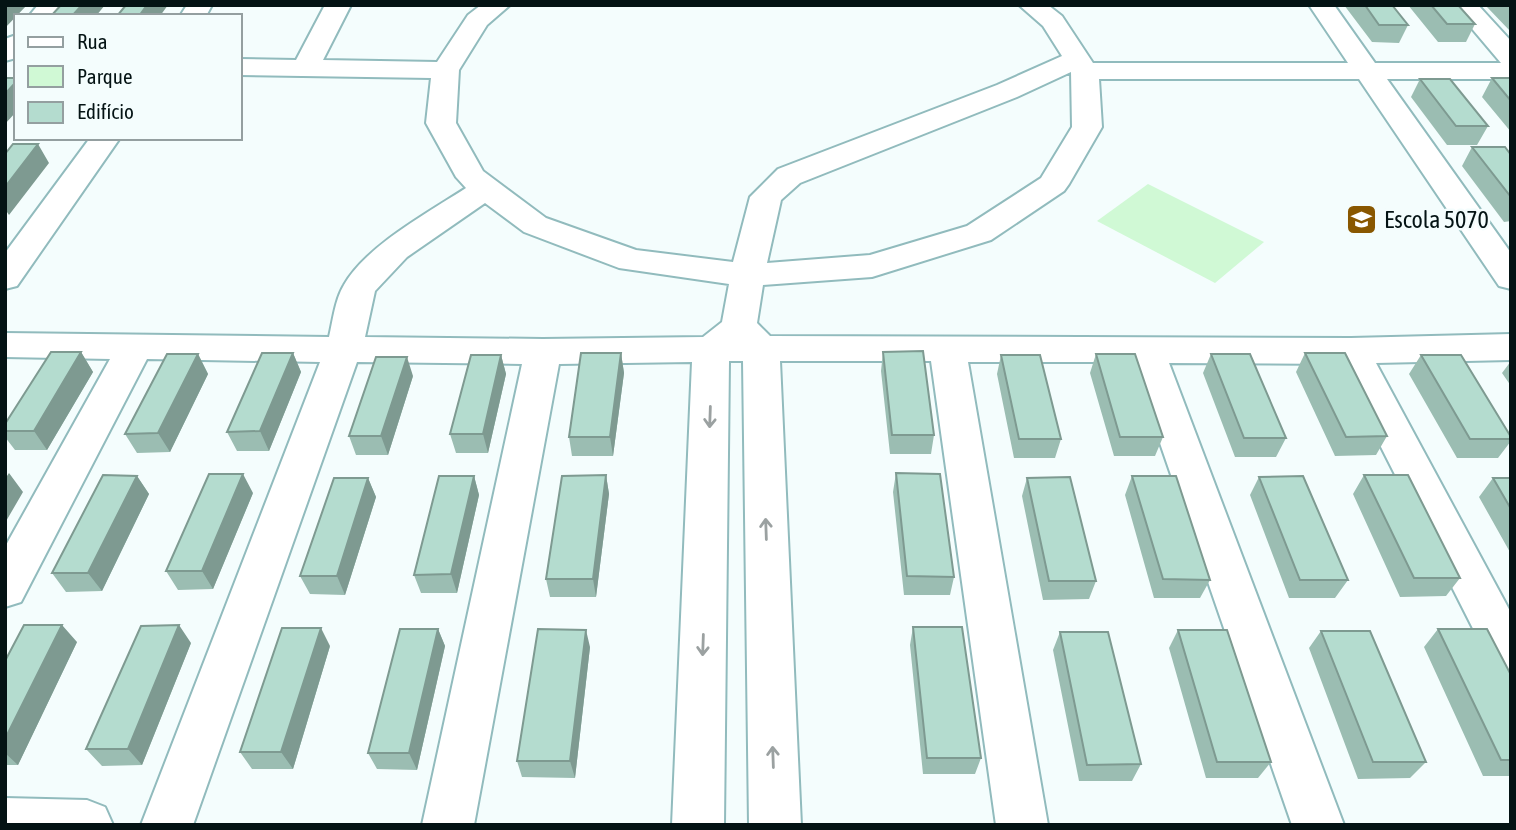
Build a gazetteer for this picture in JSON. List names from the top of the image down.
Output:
{
  "places": {
    "school or university": ["Escola 5070"]
  },
  "legend": ["Rua", "Parque", "Edifício"]
}
